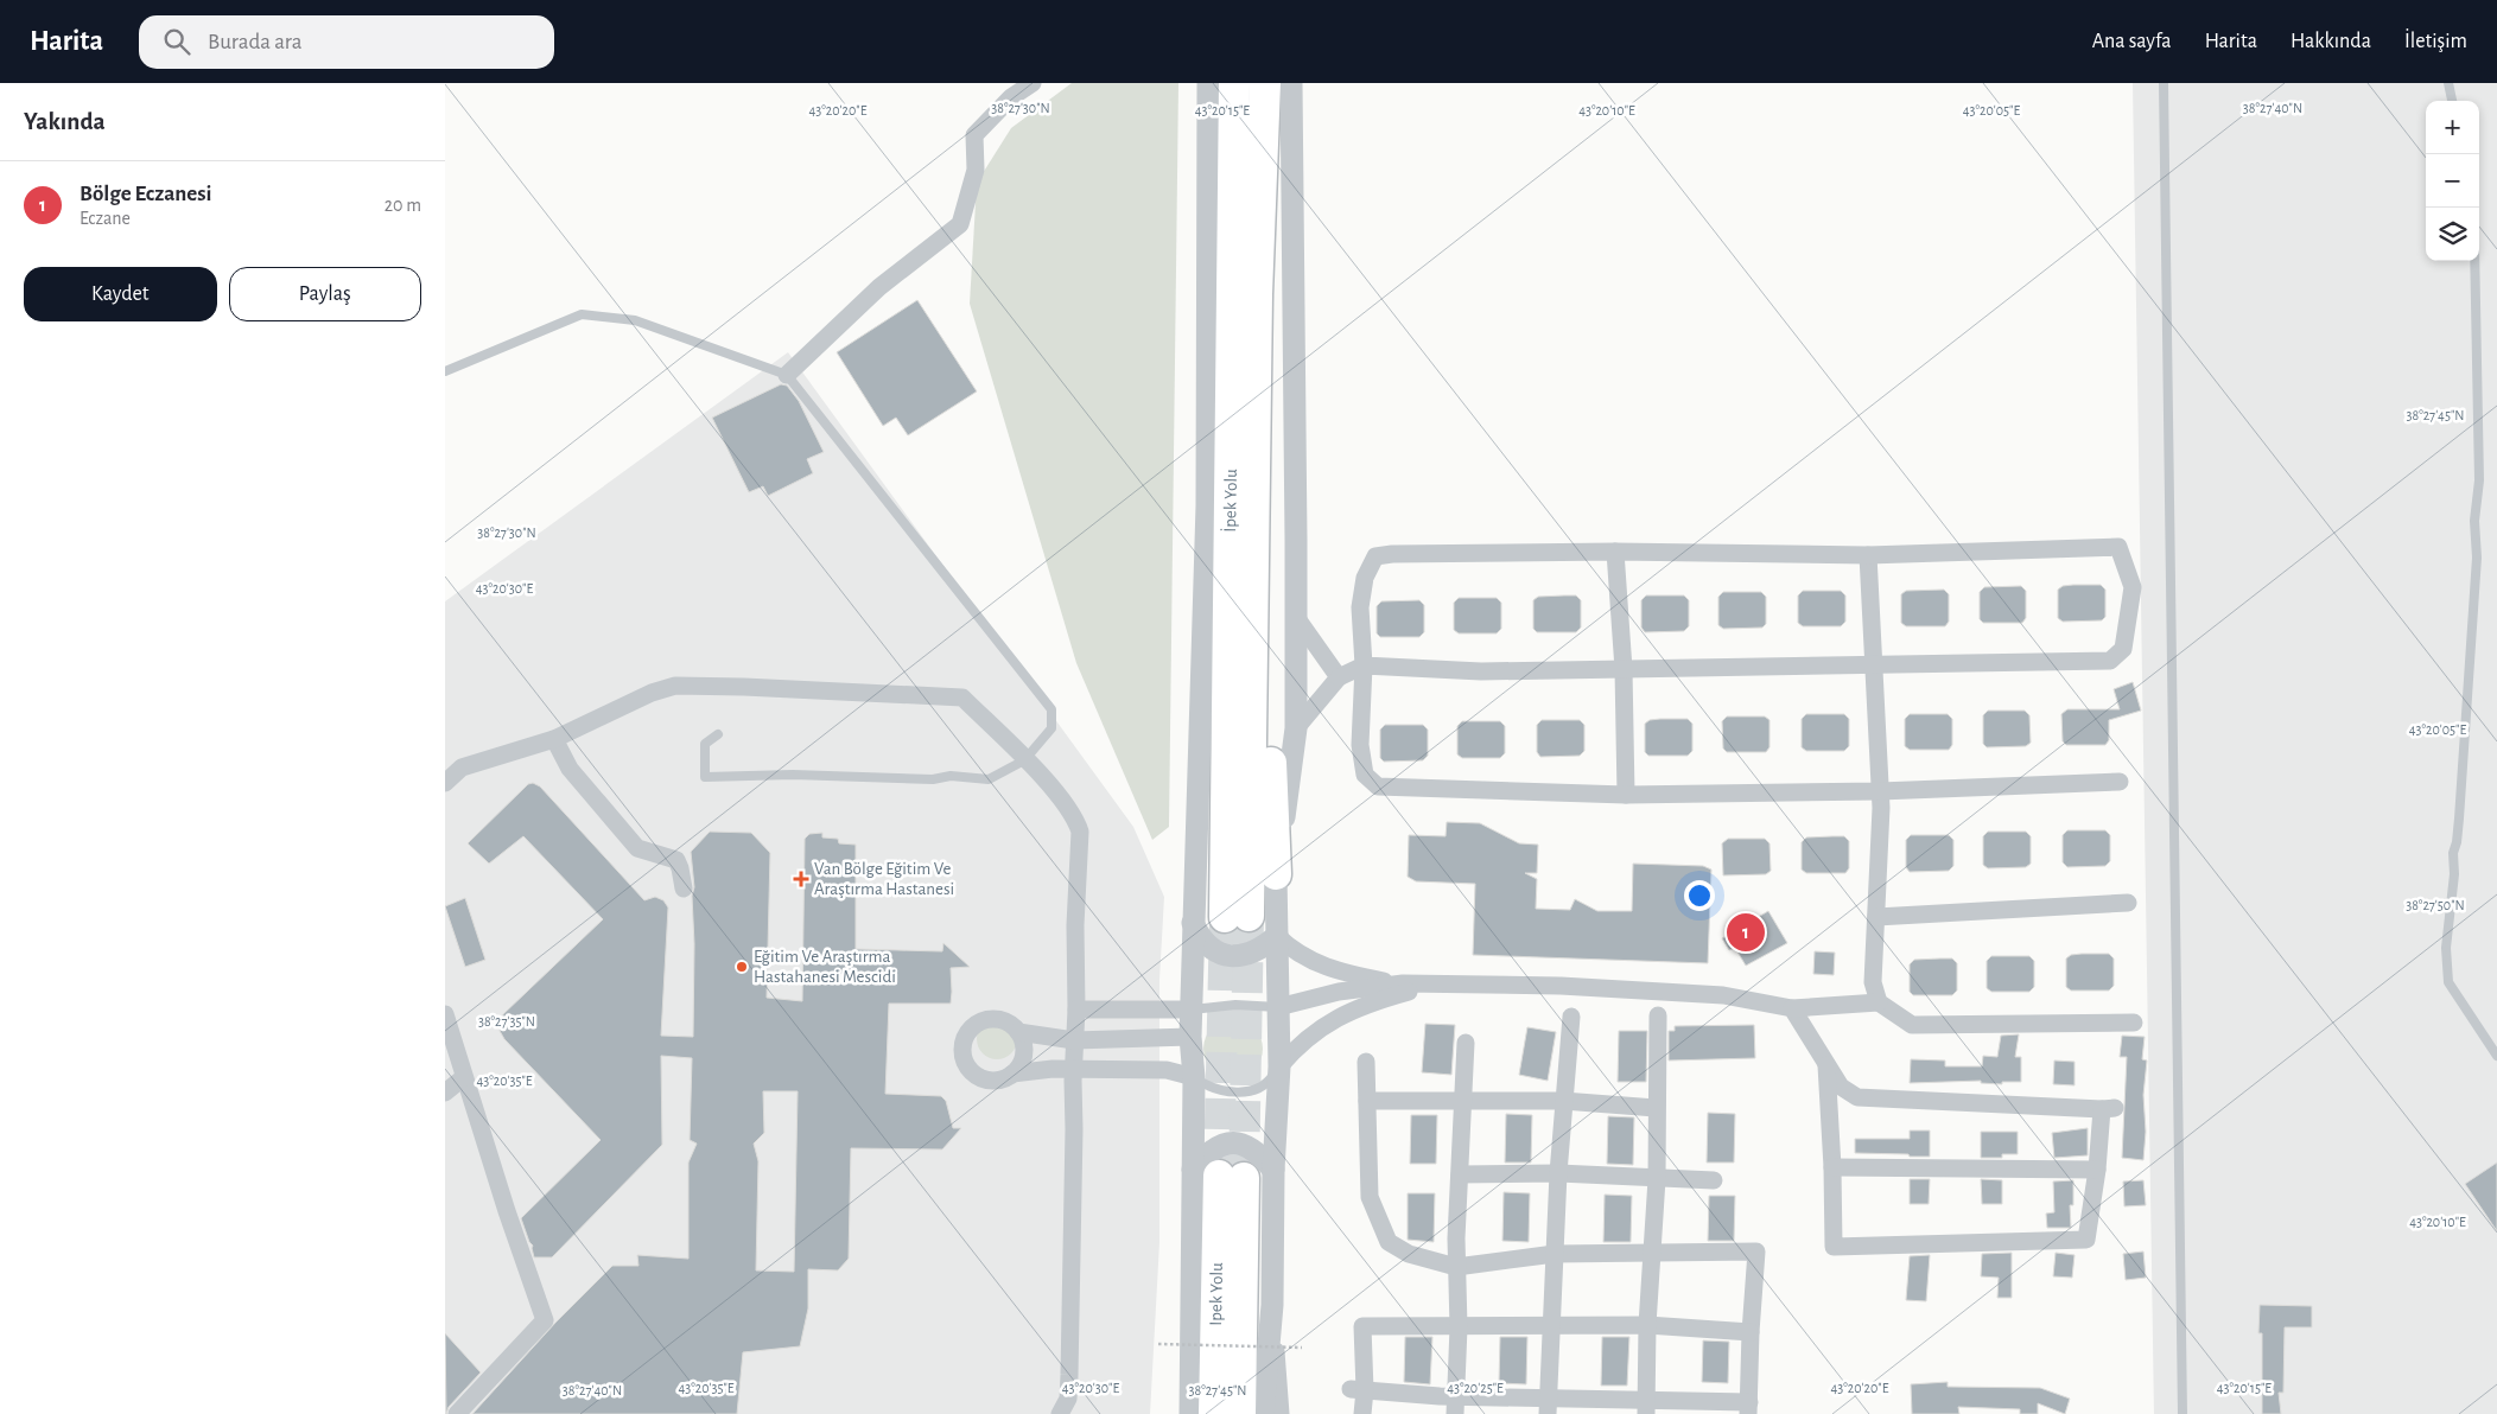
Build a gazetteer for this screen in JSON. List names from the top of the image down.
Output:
{
  "streets": {
    "highway": ["İpek Yolu", "Ipek Yolu"]
  },
  "places": {
    "health": ["Van Bölge Eğitim Ve Araştırma Hastanesi"],
    "other": ["Eğitim Ve Araştırma Hastahanesi Mescidi"]
  },
  "page": {
    "header": "Harita",
    "search": "Burada ara",
    "nav": [
      "Ana sayfa",
      "Harita",
      "Hakkında",
      "İletişim"
    ],
    "heading": "Yakında",
    "map_buttons": ["+", "−"],
    "list": [
      {
        "mark": "1",
        "name": "Bölge Eczanesi",
        "note": "Eczane",
        "value": "20 m"
      }
    ],
    "buttons": ["Kaydet", "Paylaş"],
    "pins": "1"
  },
  "coordinates": [
    "38°27'30\"N",
    "38°27'40\"N",
    "43°20'10\"E",
    "43°20'05\"E",
    "43°20'20\"E",
    "43°20'15\"E",
    "38°27'45\"N",
    "43°20'30\"E",
    "38°27'50\"N",
    "38°27'35\"N",
    "43°20'35\"E",
    "43°20'25\"E"
  ]
}
